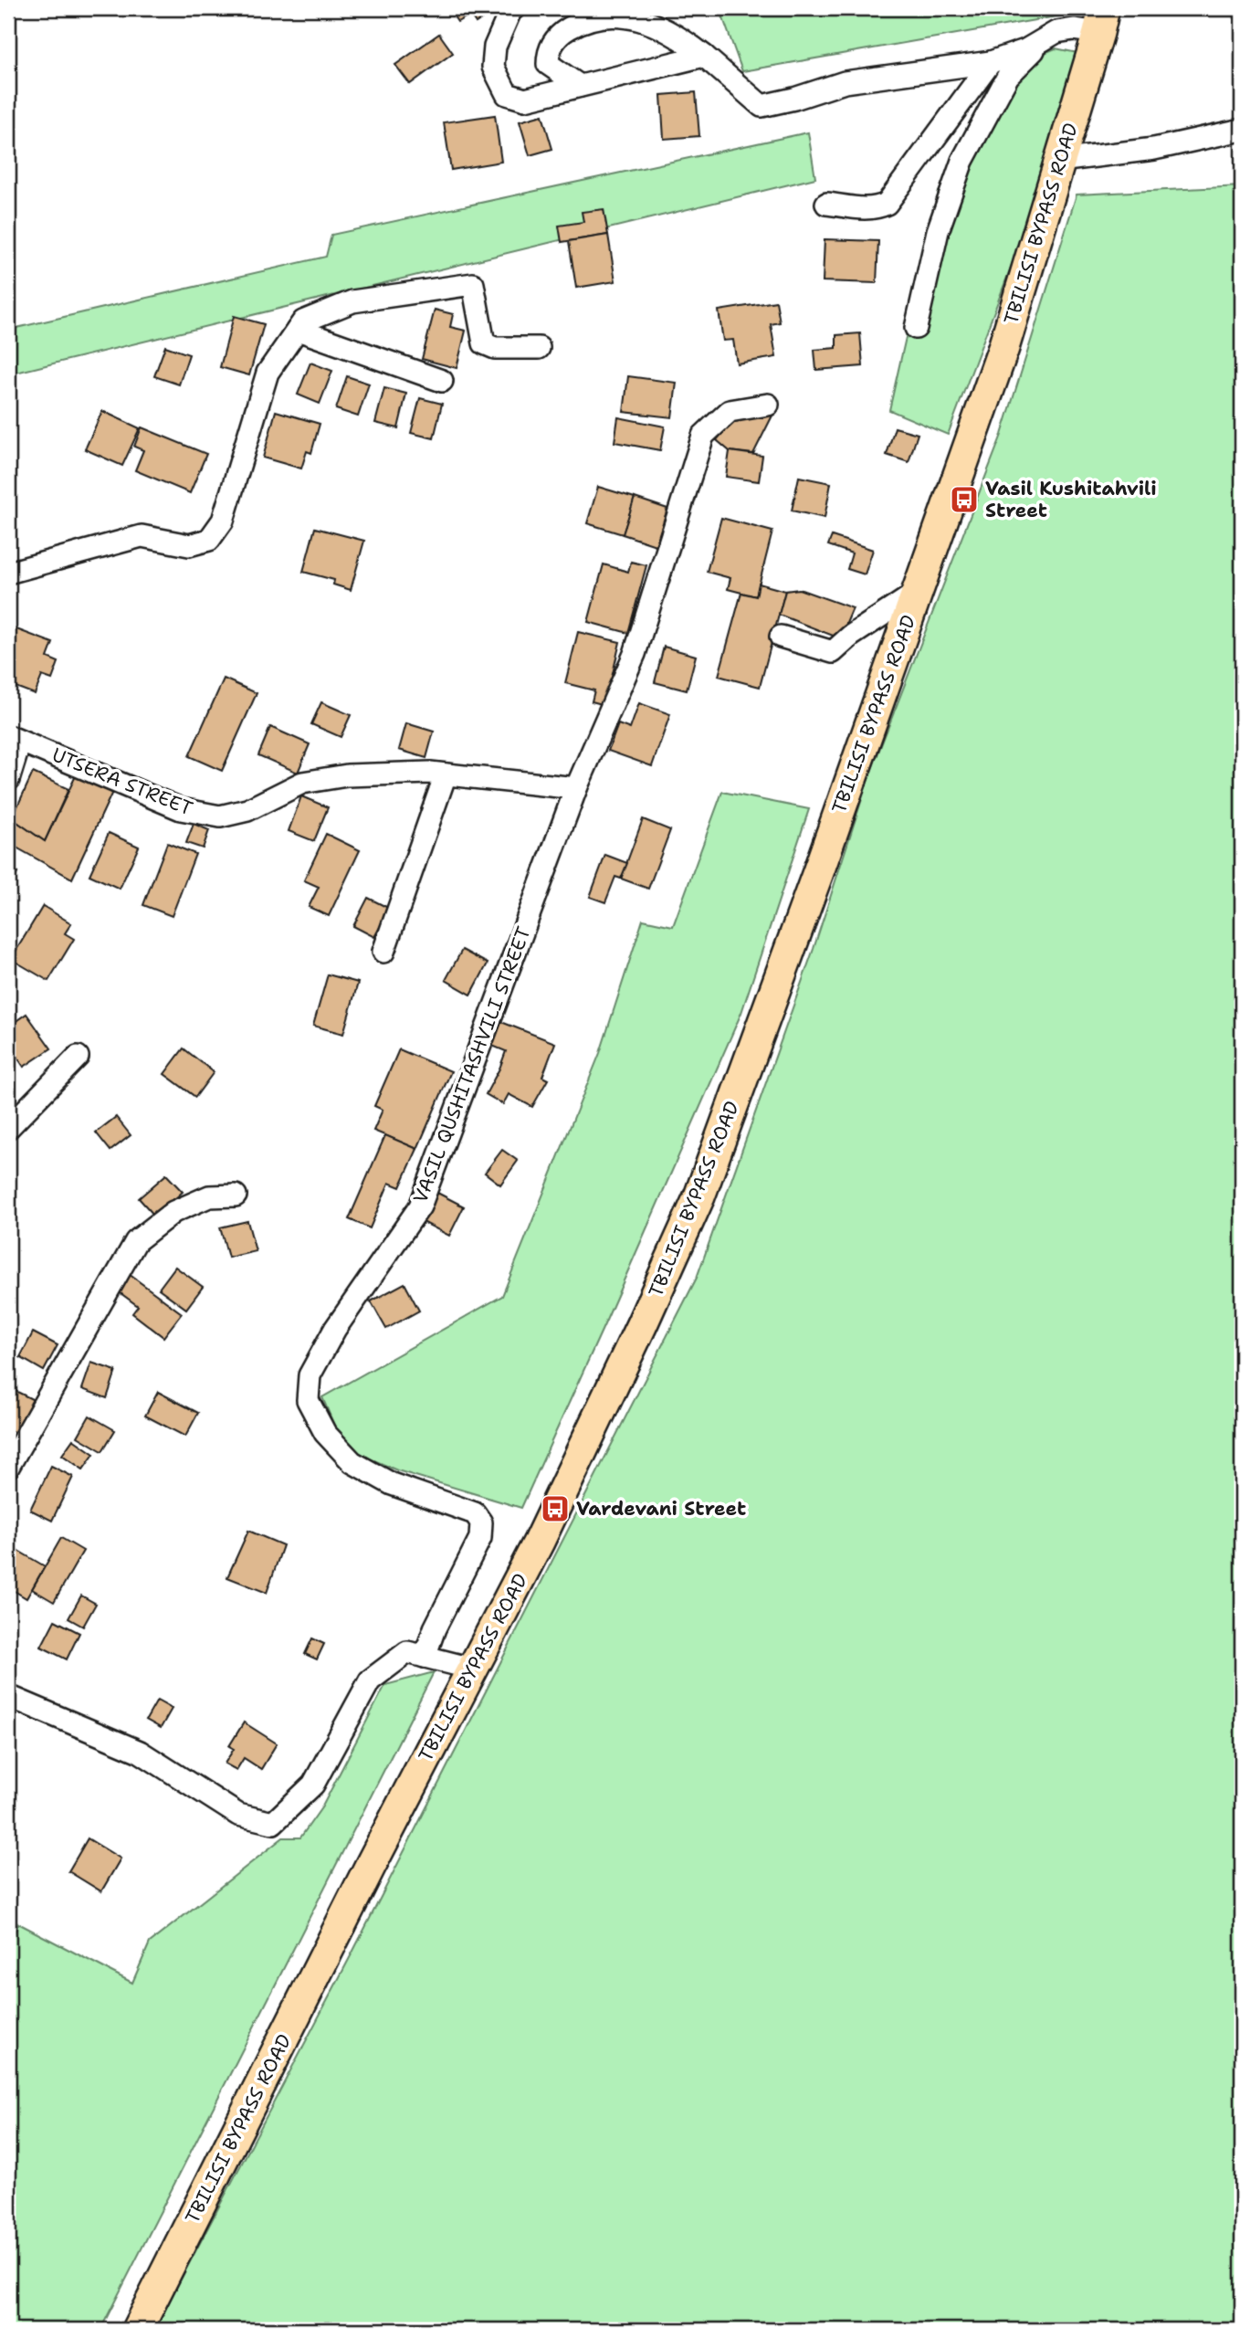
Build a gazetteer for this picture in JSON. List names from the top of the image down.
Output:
{
  "streets": {
    "highway": ["TBILISI BYPASS ROAD"],
    "street": ["UTSERA STREET", "VASIL QUSHITASHVILI STREET"]
  },
  "crossings": [
    ["UTSERA STREET", "VASIL QUSHITASHVILI STREET"]
  ],
  "places": {
    "bus stop": ["Vasil Kushitahvili Street", "Vardevani Street"]
  }
}
